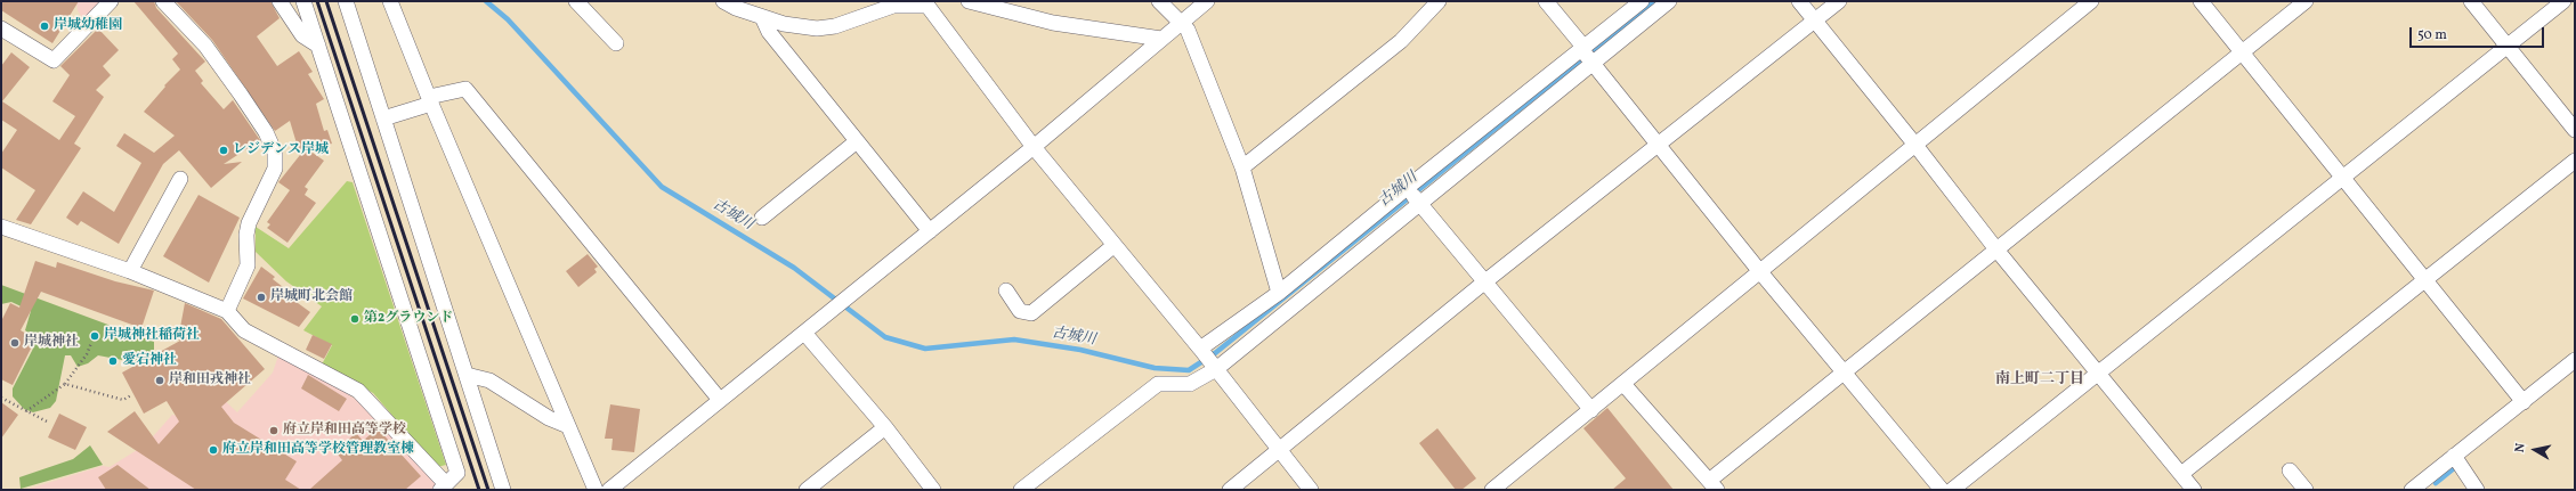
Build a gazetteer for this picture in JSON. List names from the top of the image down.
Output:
{
  "districts": ["南上町二丁目"],
  "water": ["古城川"],
  "places": [
    "岸城幼稚園",
    "レジデンス岸城",
    "岸城町北会館",
    "第2グラウンド",
    "岸城神社稲荷社",
    "岸城神社",
    "愛宕神社",
    "岸和田戎神社",
    "府立岸和田高等学校",
    "府立岸和田高等学校管理教室棟"
  ],
  "scale_bar": "50 m",
  "north": "left"
}
